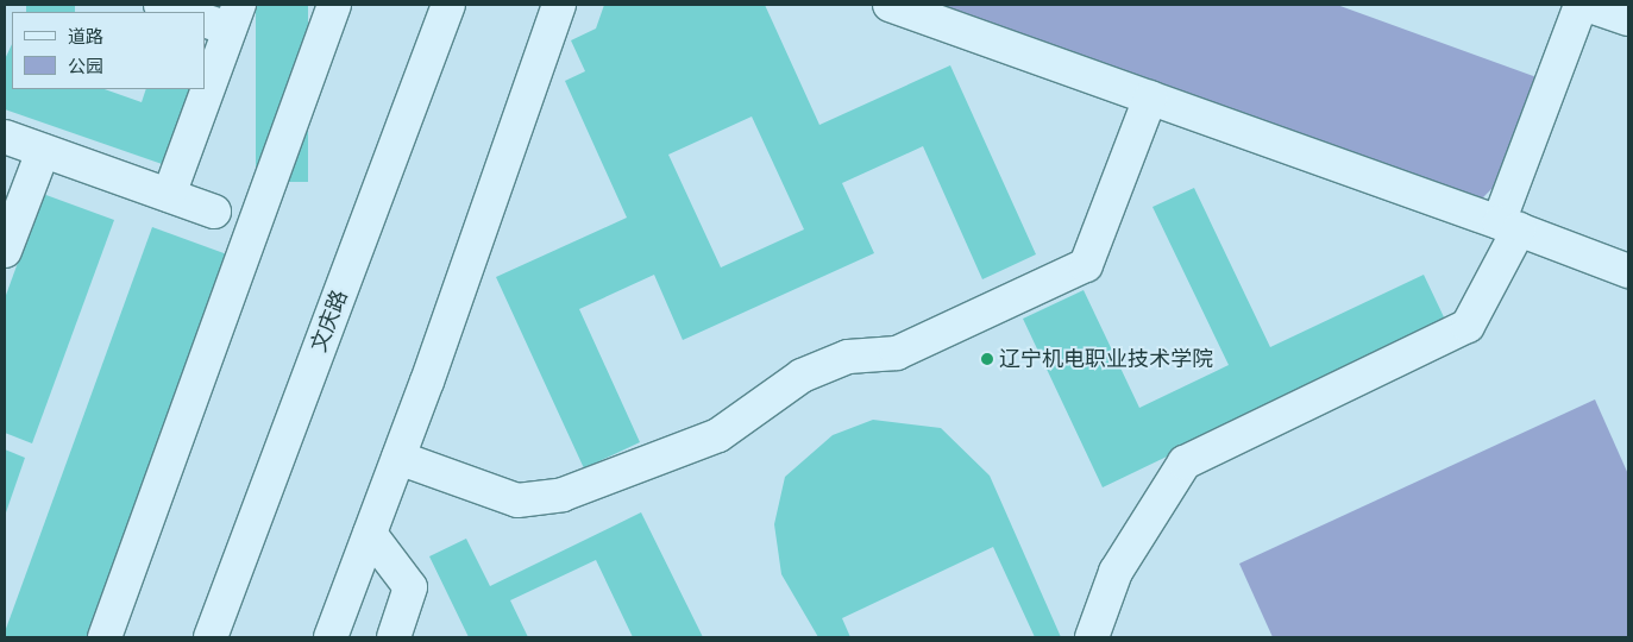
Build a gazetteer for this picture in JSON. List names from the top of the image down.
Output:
{
  "streets": {
    "street": ["文庆路"]
  },
  "places": ["辽宁机电职业技术学院"],
  "legend": ["道路", "公园"]
}
